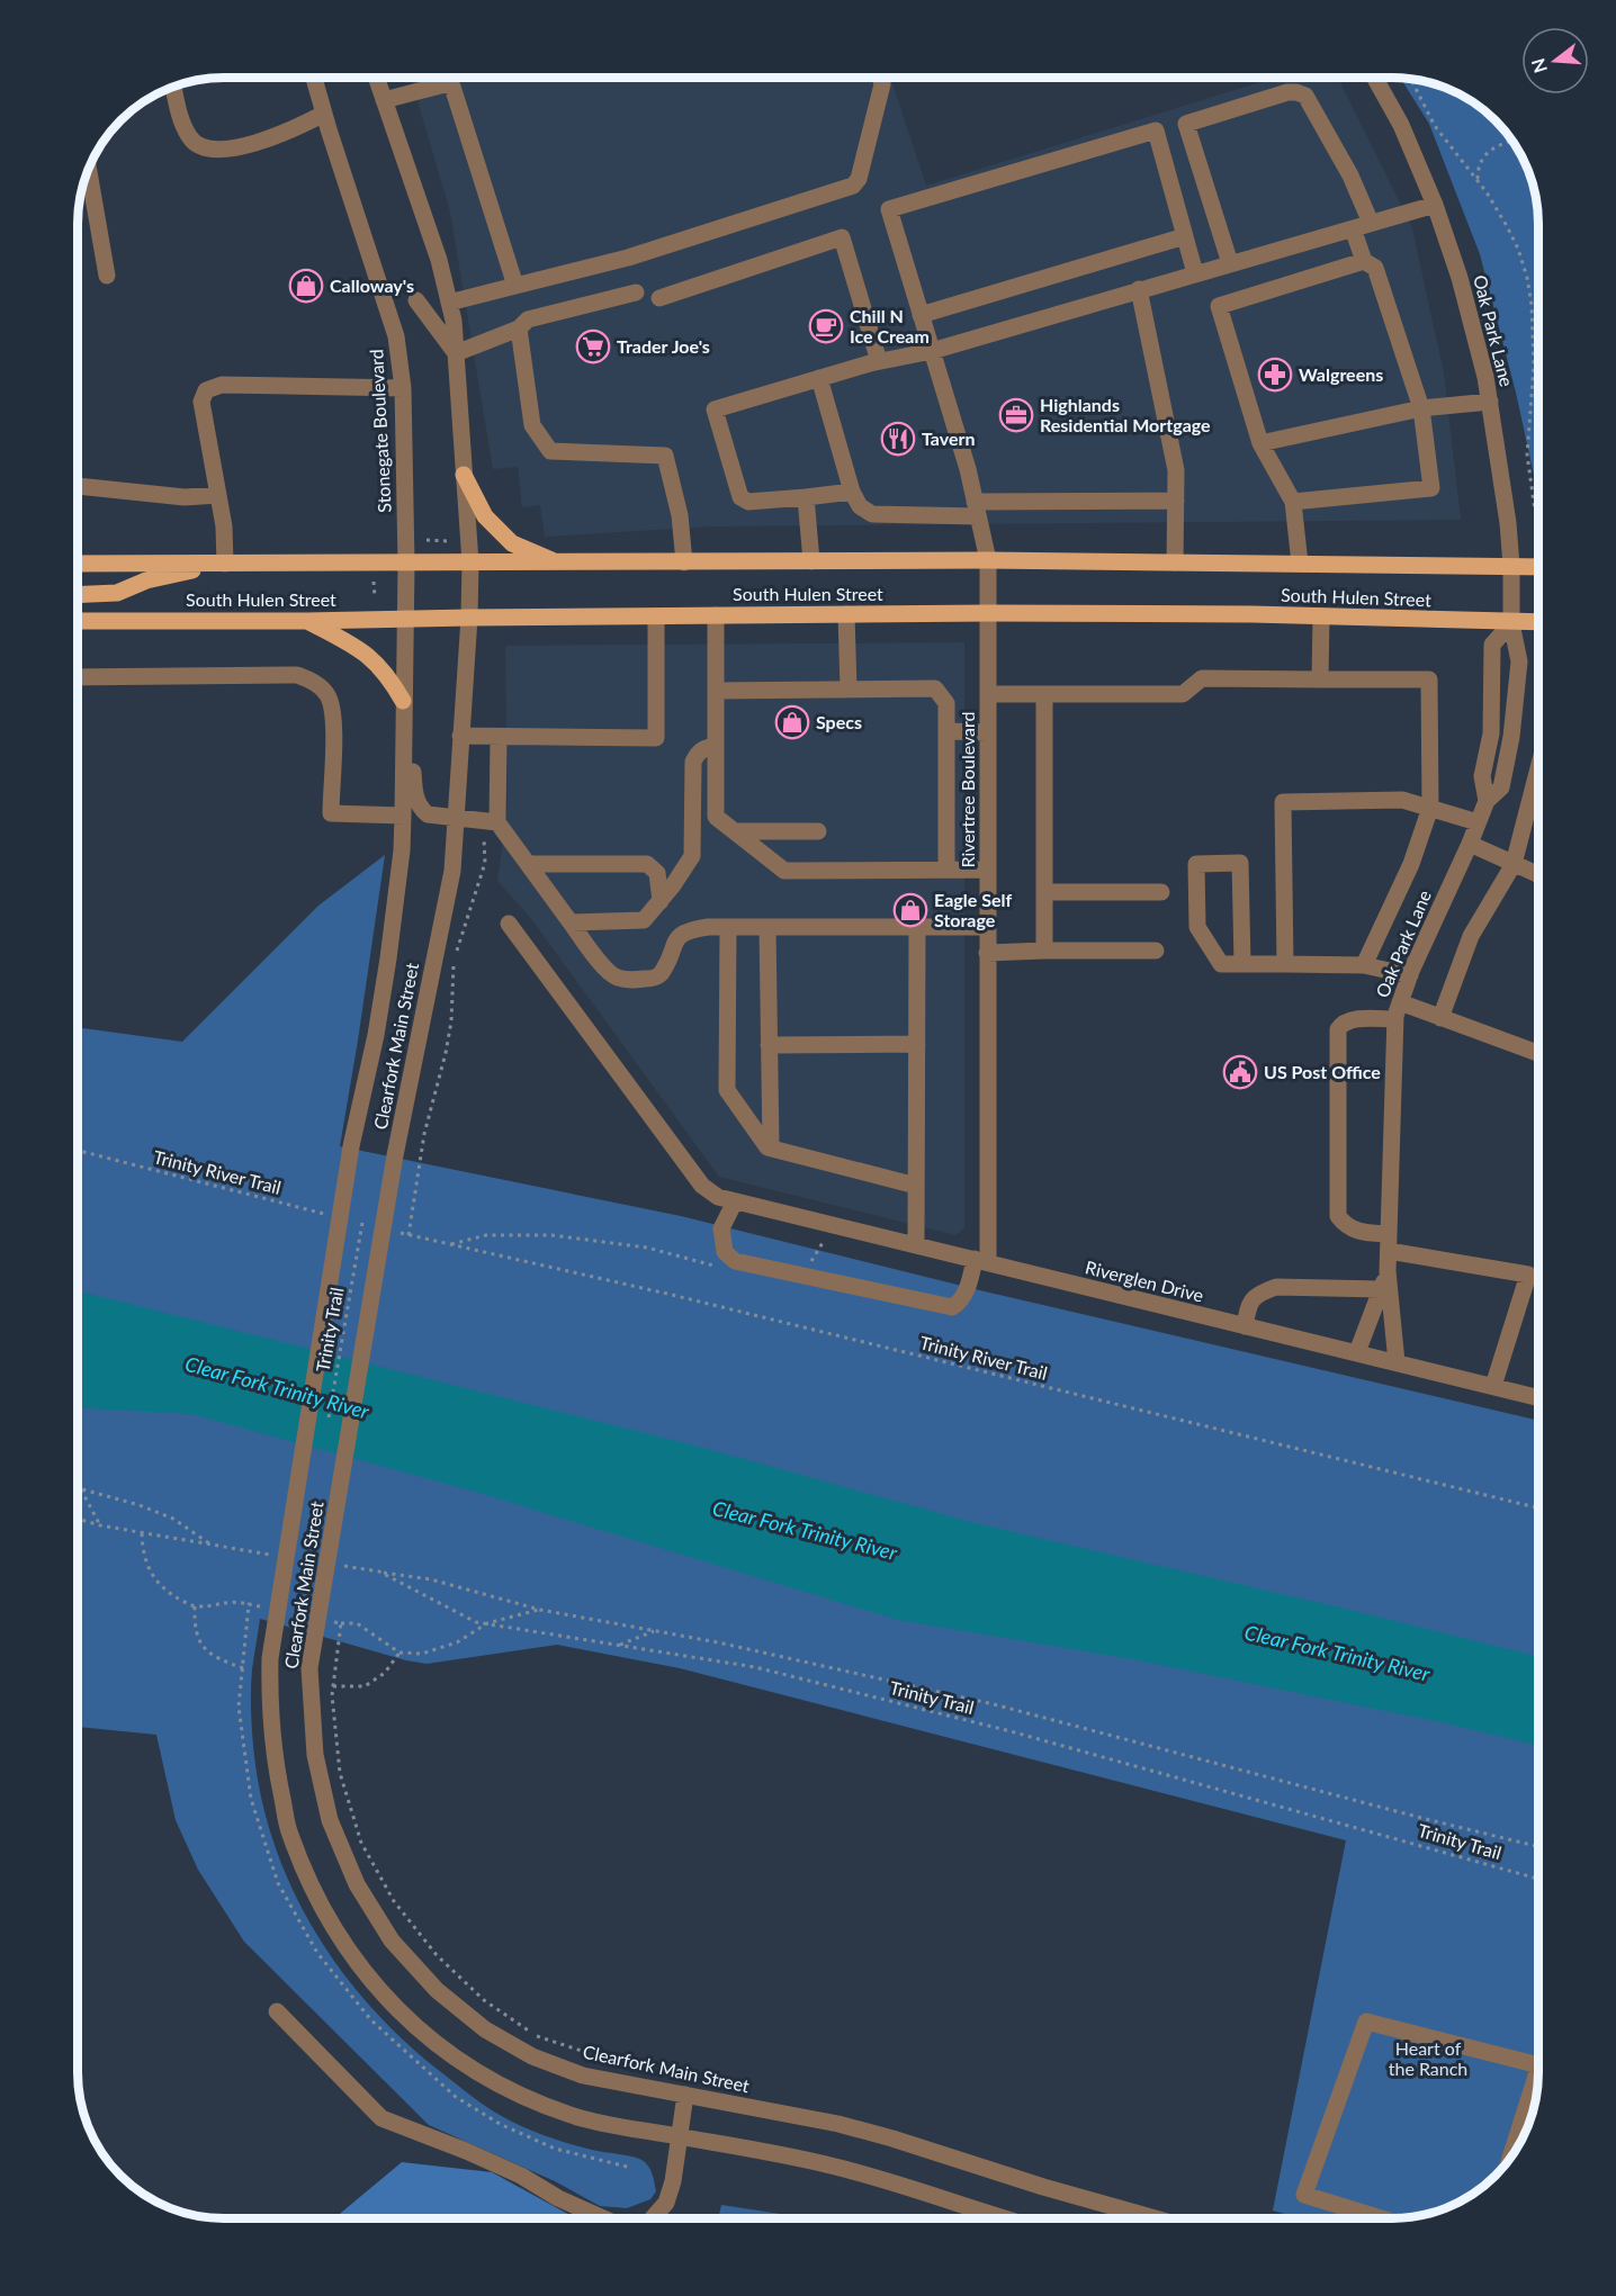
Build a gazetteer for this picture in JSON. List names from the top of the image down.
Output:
{
  "streets": {
    "main road": ["South Hulen Street"],
    "street": [
      "Oak Park Lane",
      "Stonegate Boulevard",
      "Rivertree Boulevard",
      "Clearfork Main Street",
      "Riverglen Drive"
    ],
    "path": ["Trinity River Trail", "Trinity Trail"]
  },
  "crossings": [
    ["Oak Park Lane", "South Hulen Street"],
    ["Oak Park Lane", "Riverglen Drive"],
    ["Stonegate Boulevard", "South Hulen Street"],
    ["Stonegate Boulevard", "Clearfork Main Street"],
    ["South Hulen Street", "Rivertree Boulevard"],
    ["South Hulen Street", "Clearfork Main Street"],
    ["Rivertree Boulevard", "Riverglen Drive"]
  ],
  "water": ["Clear Fork Trinity River"],
  "parks": ["Heart of the Ranch"],
  "places": {
    "shop": ["Calloway's", "Specs", "Eagle Self Storage"],
    "cafe": ["Chill N Ice Cream"],
    "supermarket": ["Trader Joe's"],
    "pharmacy": ["Walgreens"],
    "office": ["Highlands Residential Mortgage"],
    "restaurant": ["Tavern"],
    "public building": ["US Post Office"]
  },
  "north": "left"
}
